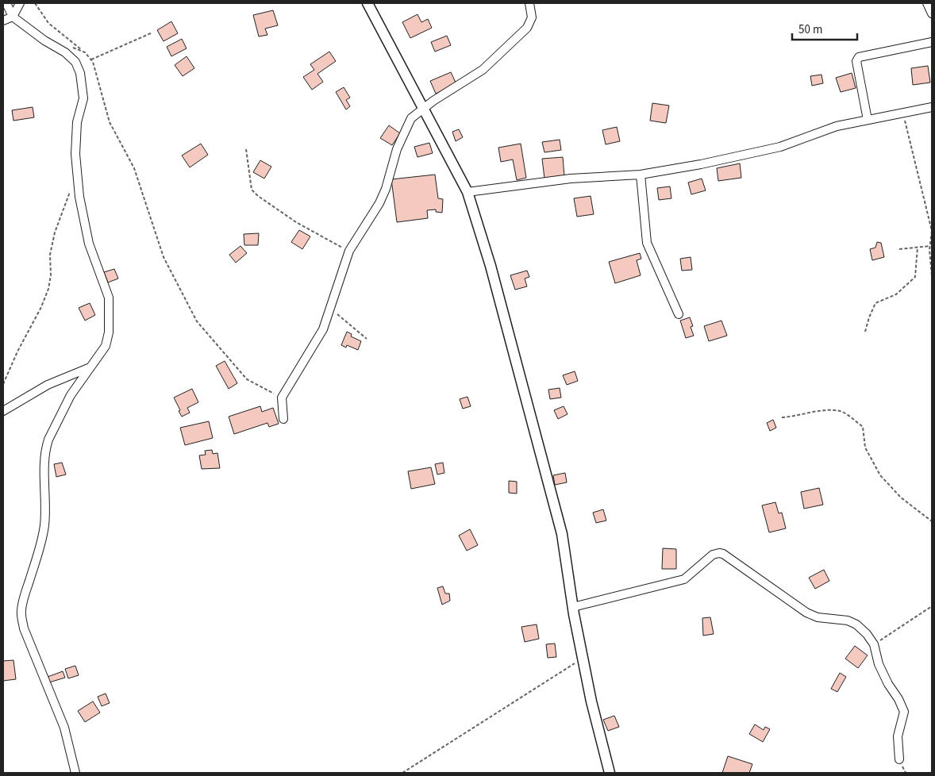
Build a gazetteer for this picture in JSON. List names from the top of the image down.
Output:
{
  "scale_bar": "50 m"
}
